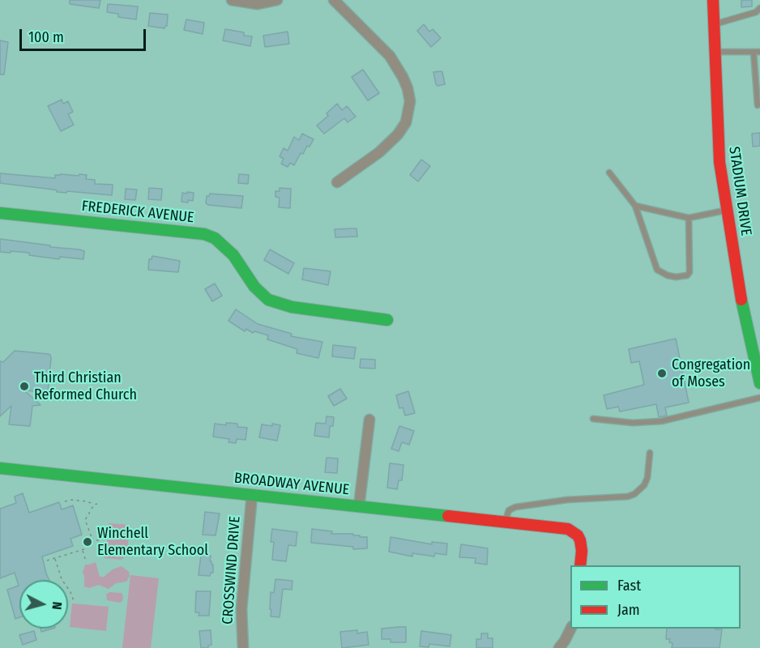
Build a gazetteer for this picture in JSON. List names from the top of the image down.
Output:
{
  "streets": {
    "street": [
      "STADIUM DRIVE",
      "FREDERICK AVENUE",
      "BROADWAY AVENUE",
      "CROSSWIND DRIVE"
    ]
  },
  "crossings": [
    ["BROADWAY AVENUE", "CROSSWIND DRIVE"]
  ],
  "places": ["Congregation of Moses", "Third Christian Reformed Church", "Winchell Elementary School"],
  "legend": ["Fast", "Jam"],
  "scale_bar": "100 m",
  "north": "right"
}
